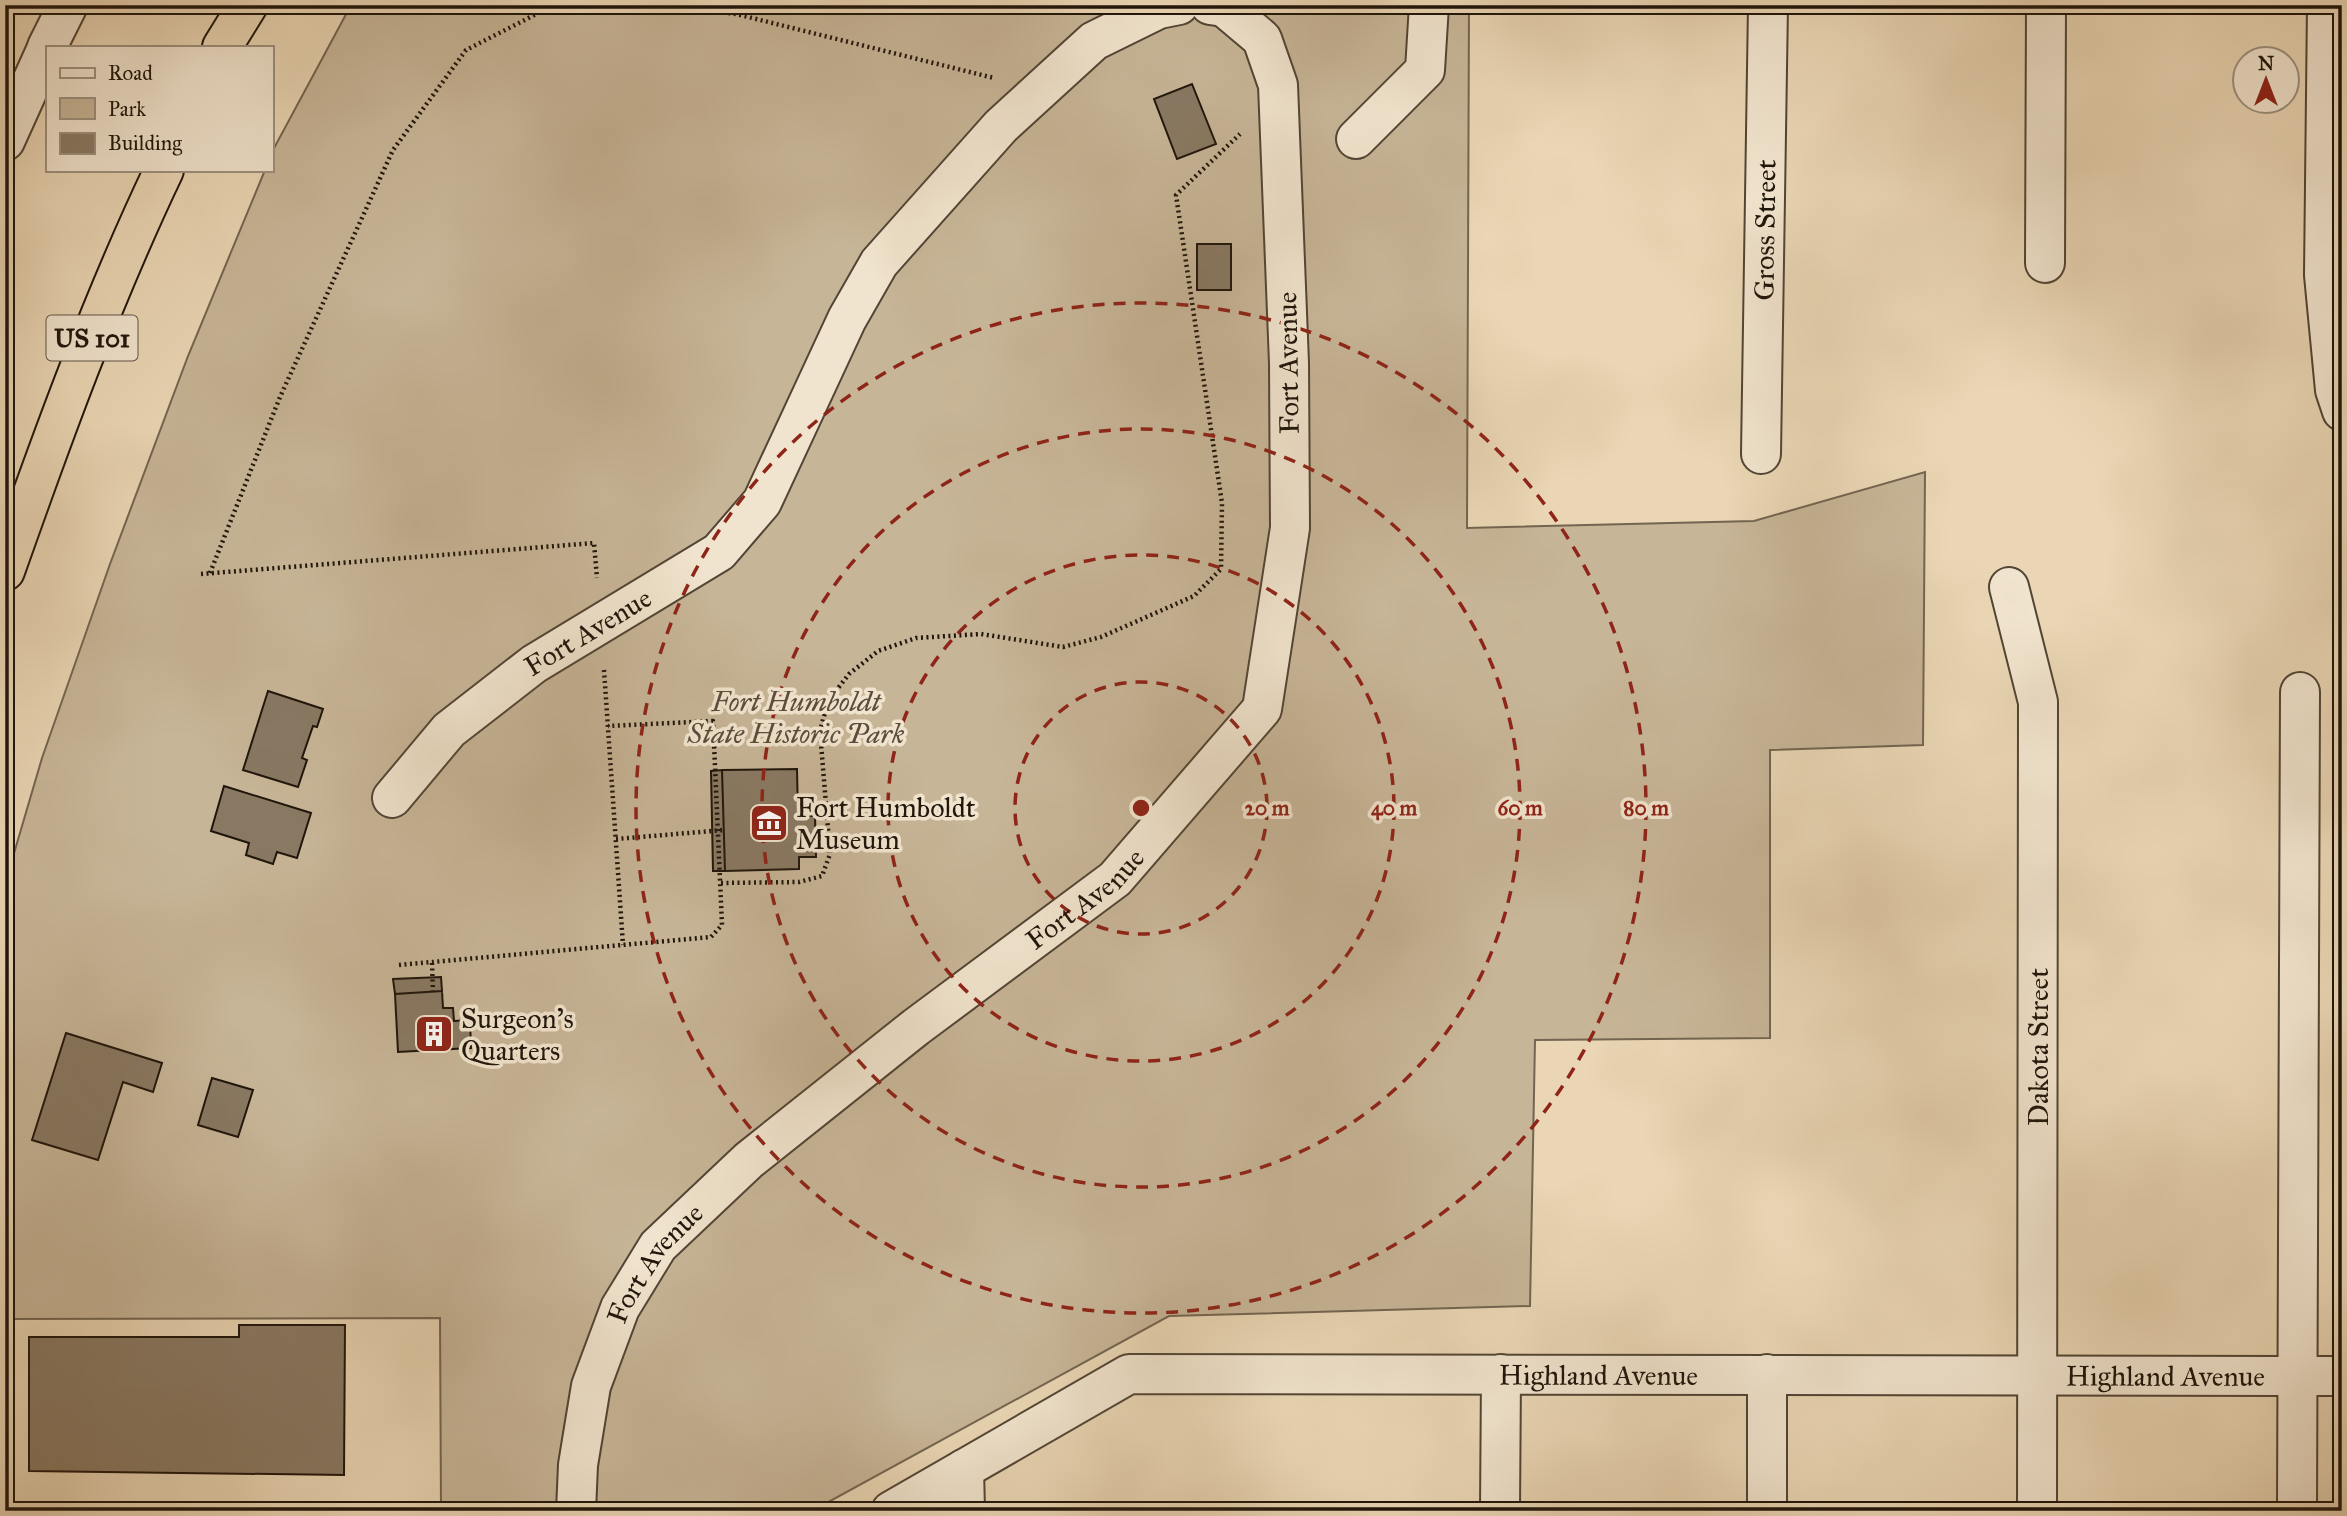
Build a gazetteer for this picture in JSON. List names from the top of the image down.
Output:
{
  "streets": {
    "highway": ["US 101"],
    "street": [
      "Gross Street",
      "Fort Avenue",
      "Dakota Street",
      "Highland Avenue"
    ]
  },
  "crossings": [
    ["Dakota Street", "Highland Avenue"]
  ],
  "parks": ["Fort Humboldt State Historic Park"],
  "places": {
    "museum": ["Fort Humboldt Museum"],
    "building": ["Surgeon's Quarters"]
  },
  "legend": ["Road", "Park", "Building"],
  "north": "top",
  "rings": [
    "20 m",
    "40 m",
    "60 m",
    "80 m"
  ]
}
